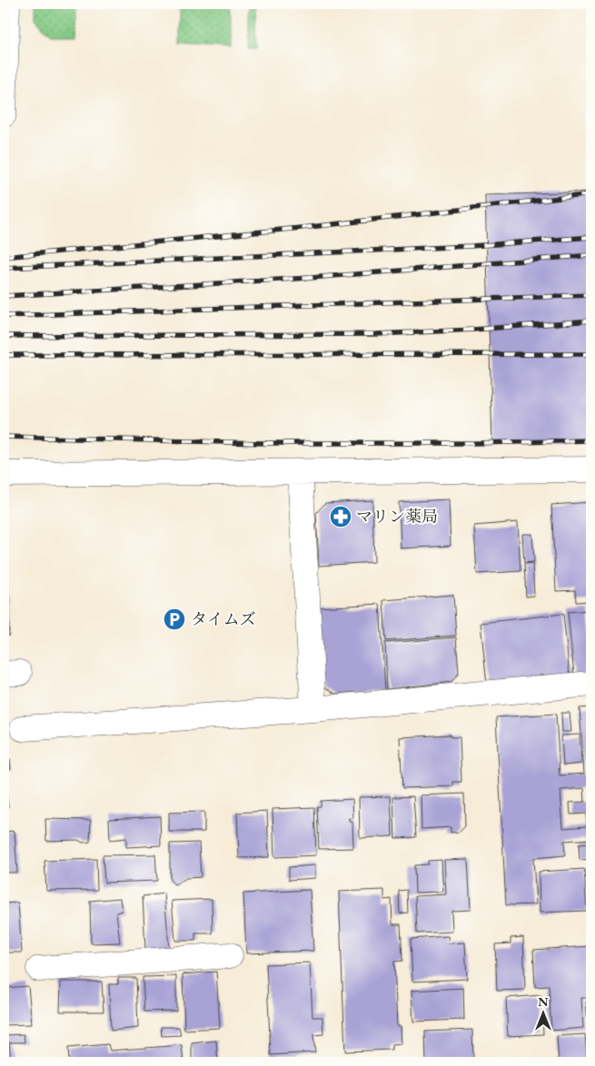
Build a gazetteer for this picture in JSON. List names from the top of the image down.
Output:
{
  "places": {
    "pharmacy": ["マリン薬局"],
    "parking": ["タイムズ"]
  },
  "north": "top"
}
